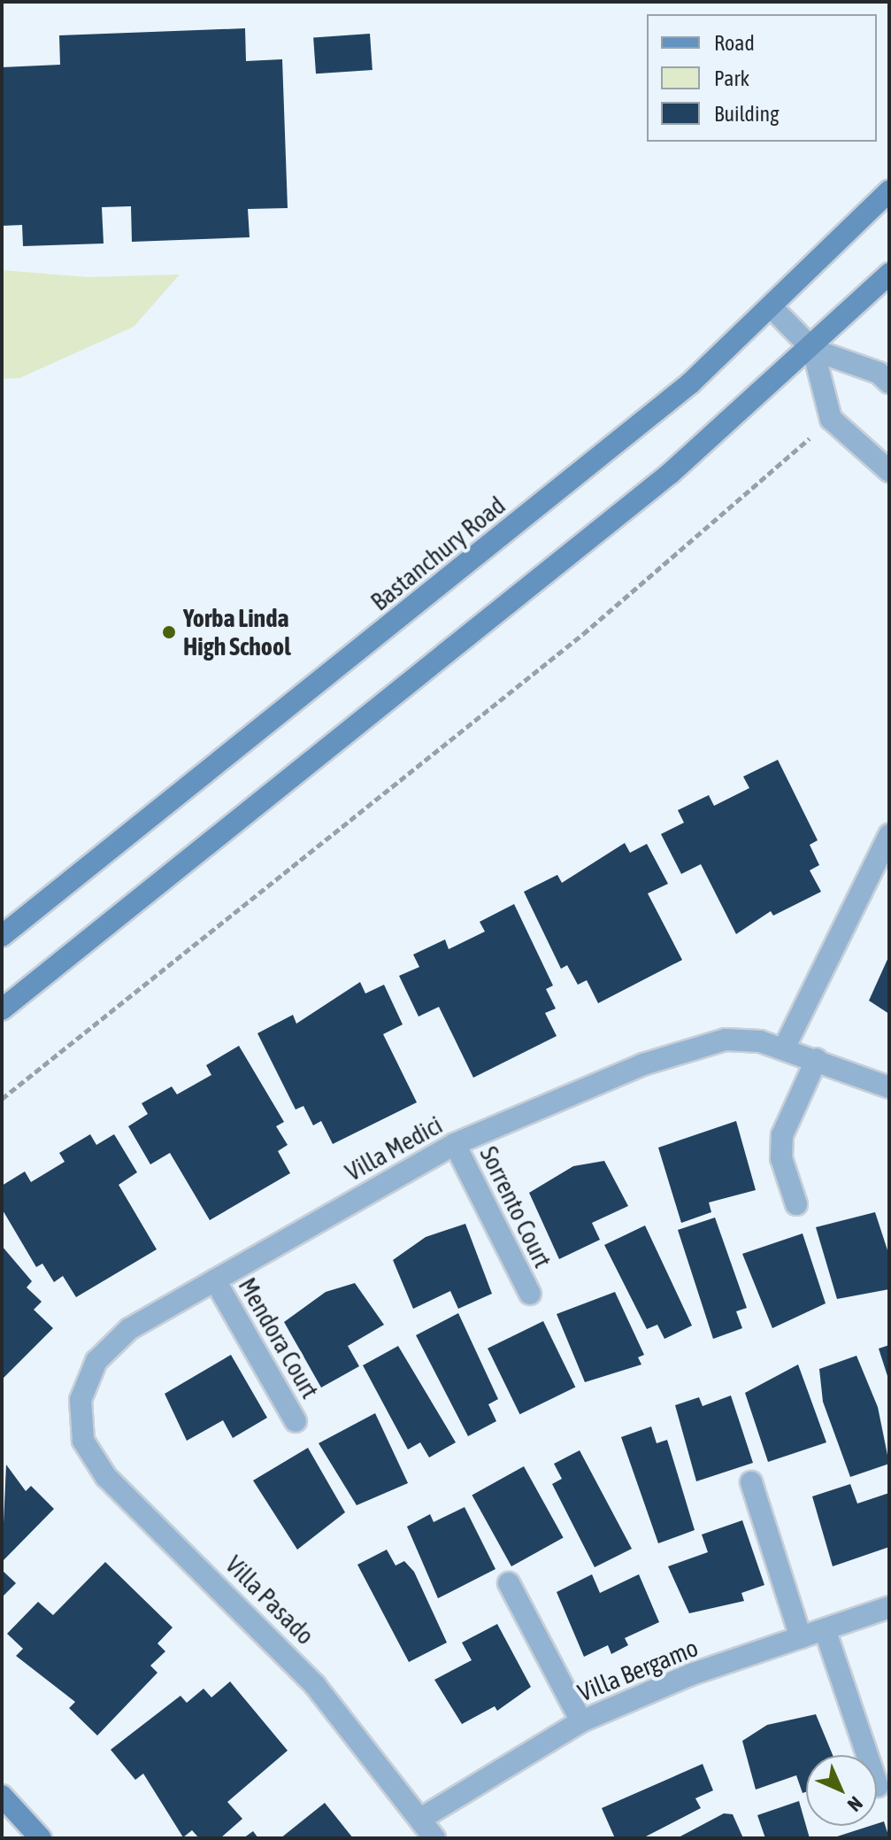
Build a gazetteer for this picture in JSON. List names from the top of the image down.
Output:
{
  "streets": {
    "main road": ["Bastanchury Road"],
    "street": [
      "Villa Medici",
      "Sorrento Court",
      "Mendora Court",
      "Villa Pasado",
      "Villa Bergamo"
    ]
  },
  "crossings": [
    ["Villa Medici", "Sorrento Court"],
    ["Villa Medici", "Mendora Court"],
    ["Villa Medici", "Villa Pasado"],
    ["Villa Pasado", "Villa Bergamo"]
  ],
  "places": ["Yorba Linda High School"],
  "legend": ["Road", "Park", "Building"],
  "north": "bottom right"
}
